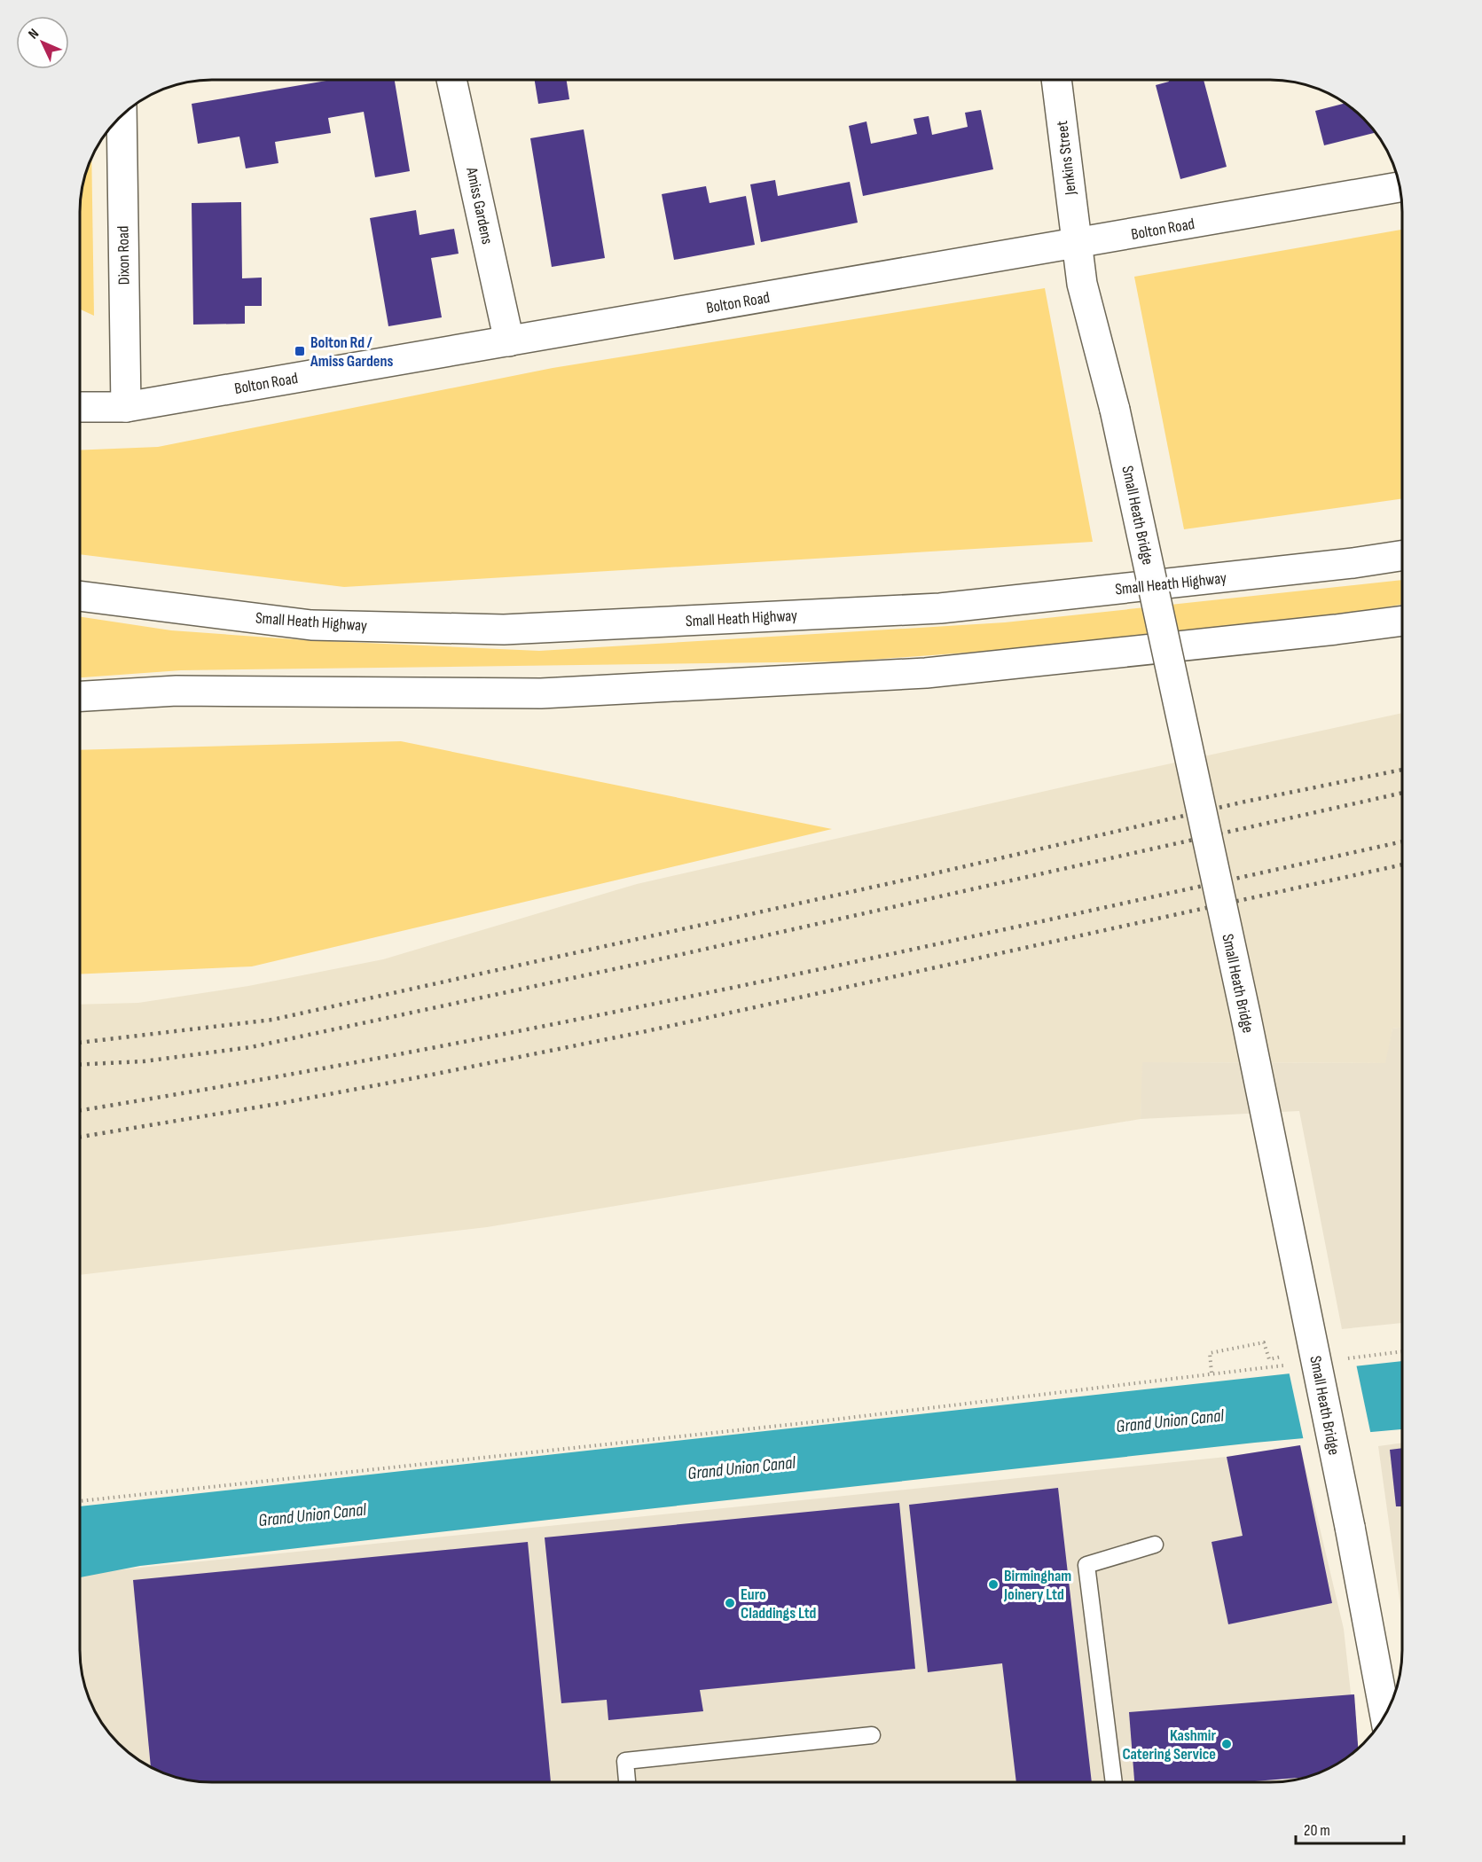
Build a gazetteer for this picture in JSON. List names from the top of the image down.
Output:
{
  "streets": {
    "main road": [
      "Jenkins Street",
      "Amiss Gardens",
      "Bolton Road",
      "Dixon Road",
      "Small Heath Bridge",
      "Small Heath Highway"
    ]
  },
  "crossings": [
    ["Jenkins Street", "Bolton Road"],
    ["Jenkins Street", "Small Heath Bridge"],
    ["Amiss Gardens", "Bolton Road"],
    ["Bolton Road", "Dixon Road"],
    ["Bolton Road", "Small Heath Bridge"]
  ],
  "water": ["Grand Union Canal"],
  "places": {
    "transit": ["Bolton Rd / Amiss Gardens"],
    "other": ["Birmingham Joinery Ltd", "Euro Claddings Ltd", "Kashmir Catering Service"]
  },
  "scale_bar": "20 m",
  "north": "top left"
}
